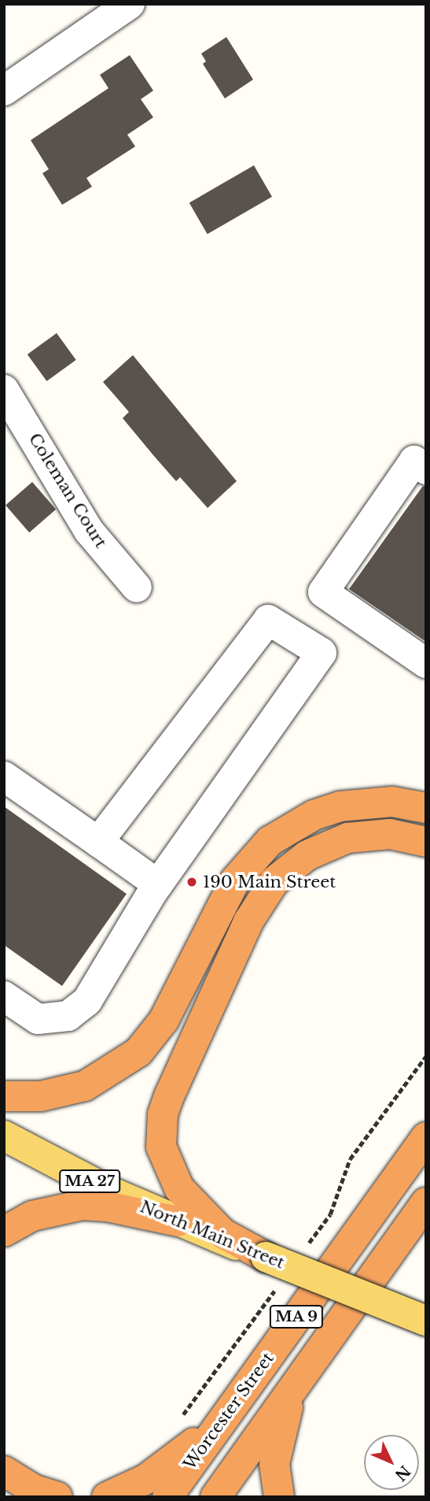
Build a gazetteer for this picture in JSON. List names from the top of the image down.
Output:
{
  "streets": {
    "highway": ["MA 9", "Worcester Street"],
    "main road": ["MA 27", "North Main Street"],
    "street": ["Coleman Court"]
  },
  "places": ["190 Main Street"],
  "north": "bottom right"
}
